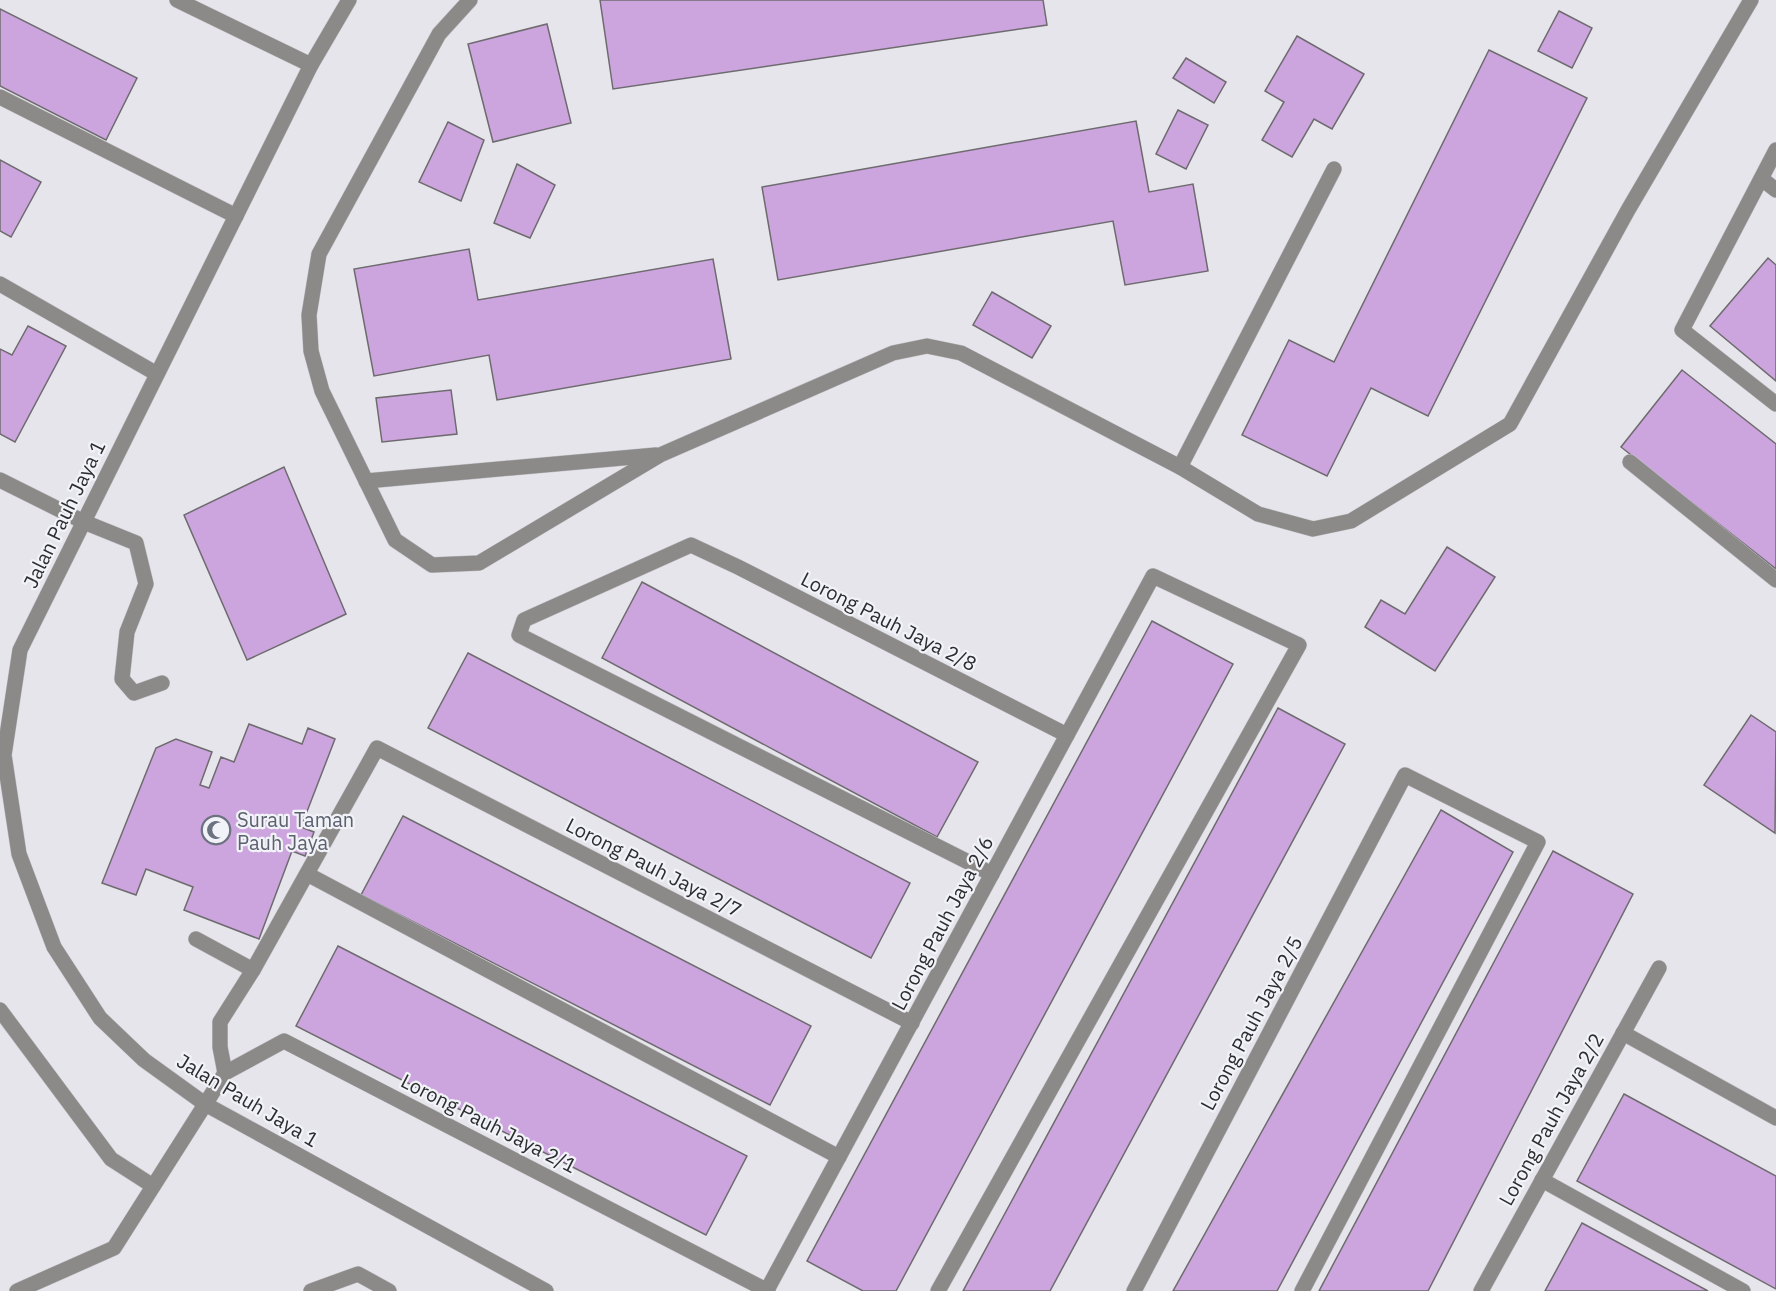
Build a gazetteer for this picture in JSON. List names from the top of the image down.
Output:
{
  "streets": {
    "street": [
      "Jalan Pauh Jaya 1",
      "Lorong Pauh Jaya 2/8",
      "Lorong Pauh Jaya 2/7",
      "Lorong Pauh Jaya 2/6",
      "Lorong Pauh Jaya 2/5",
      "Lorong Pauh Jaya 2/2",
      "Lorong Pauh Jaya 2/1"
    ]
  },
  "crossings": [
    ["Lorong Pauh Jaya 2/8", "Lorong Pauh Jaya 2/6"],
    ["Lorong Pauh Jaya 2/7", "Lorong Pauh Jaya 2/6"],
    ["Lorong Pauh Jaya 2/6", "Lorong Pauh Jaya 2/1"]
  ],
  "places": {
    "mosque": ["Surau Taman Pauh Jaya"]
  }
}
